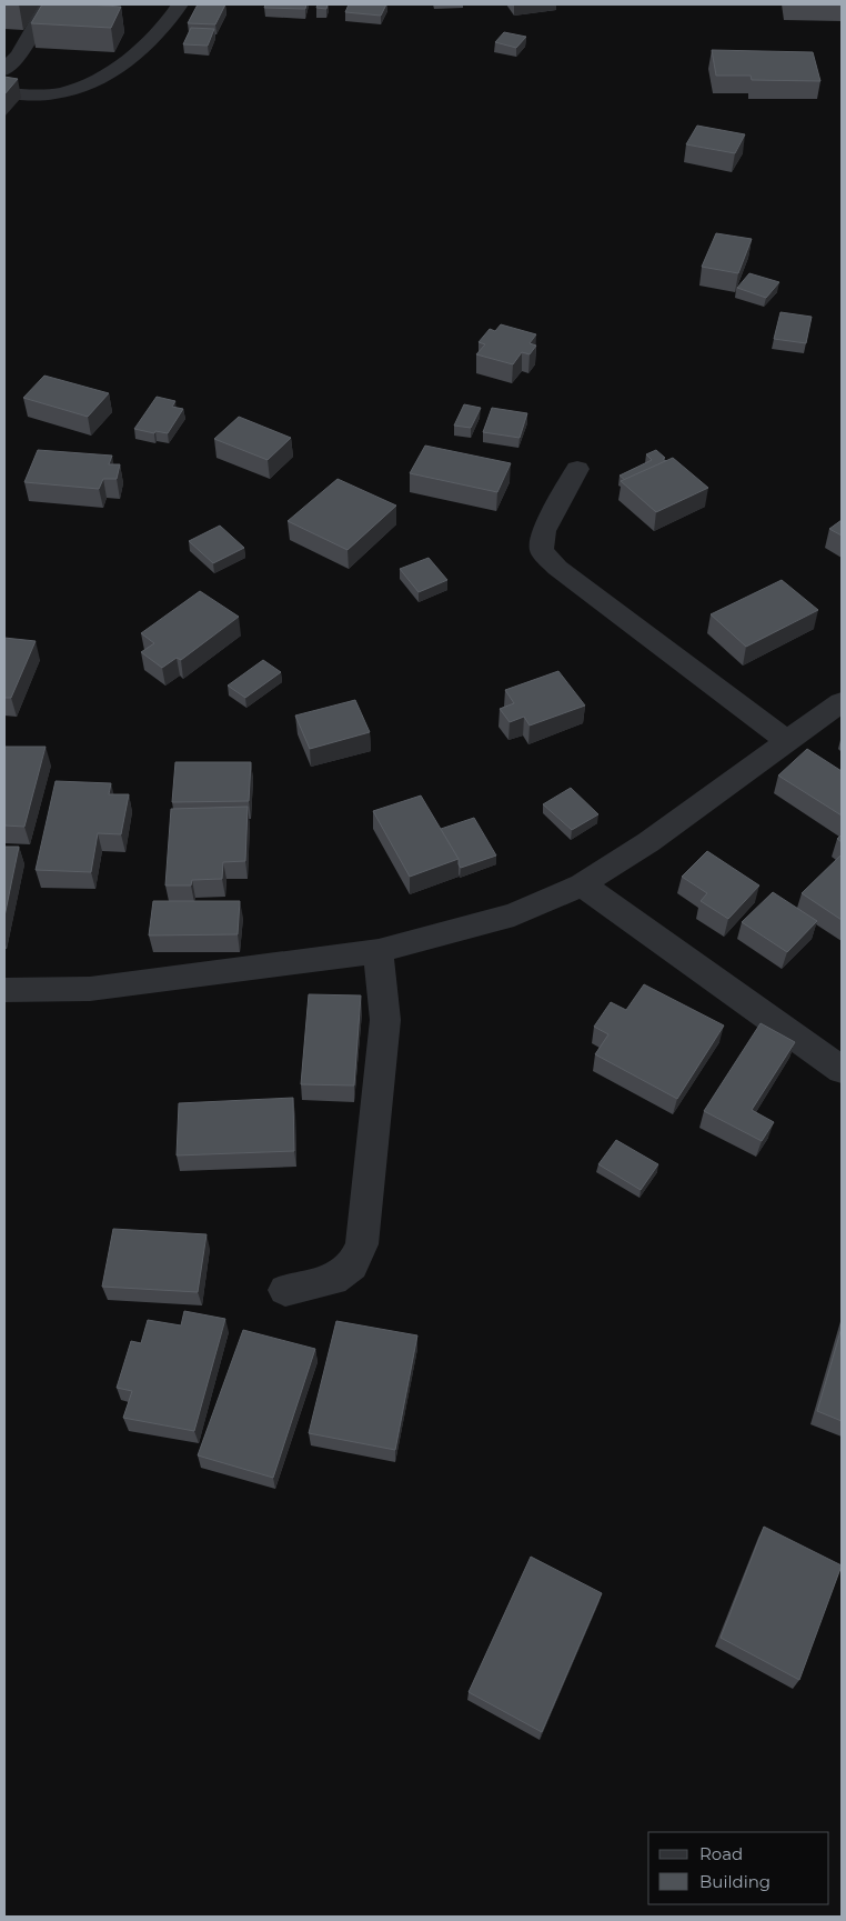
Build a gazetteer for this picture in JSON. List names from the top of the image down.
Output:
{
  "legend": ["Road", "Building"]
}
